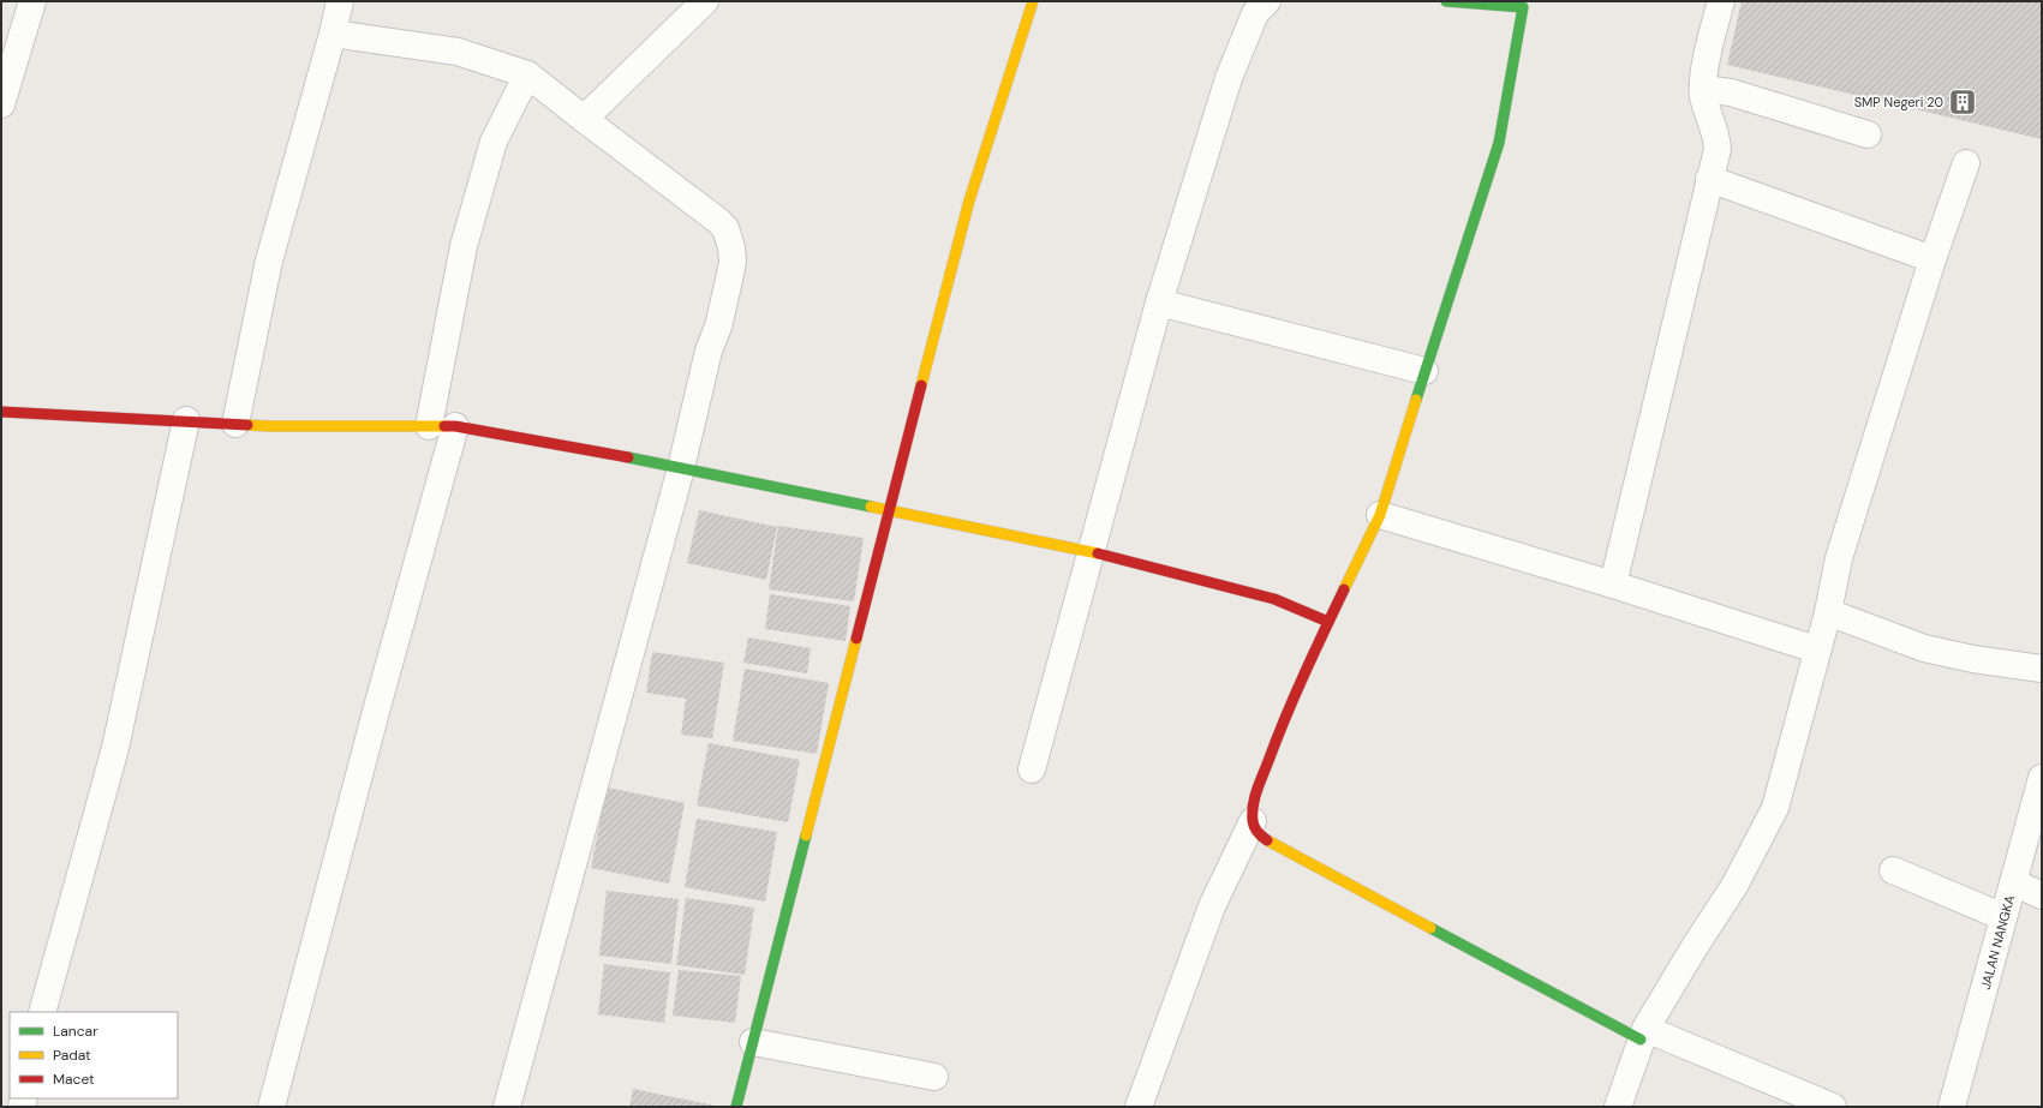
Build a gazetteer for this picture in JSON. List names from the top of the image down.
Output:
{
  "streets": {
    "street": ["JALAN NANGKA"]
  },
  "places": {
    "building": ["SMP Negeri 20"]
  },
  "legend": ["Lancar", "Padat", "Macet"]
}
